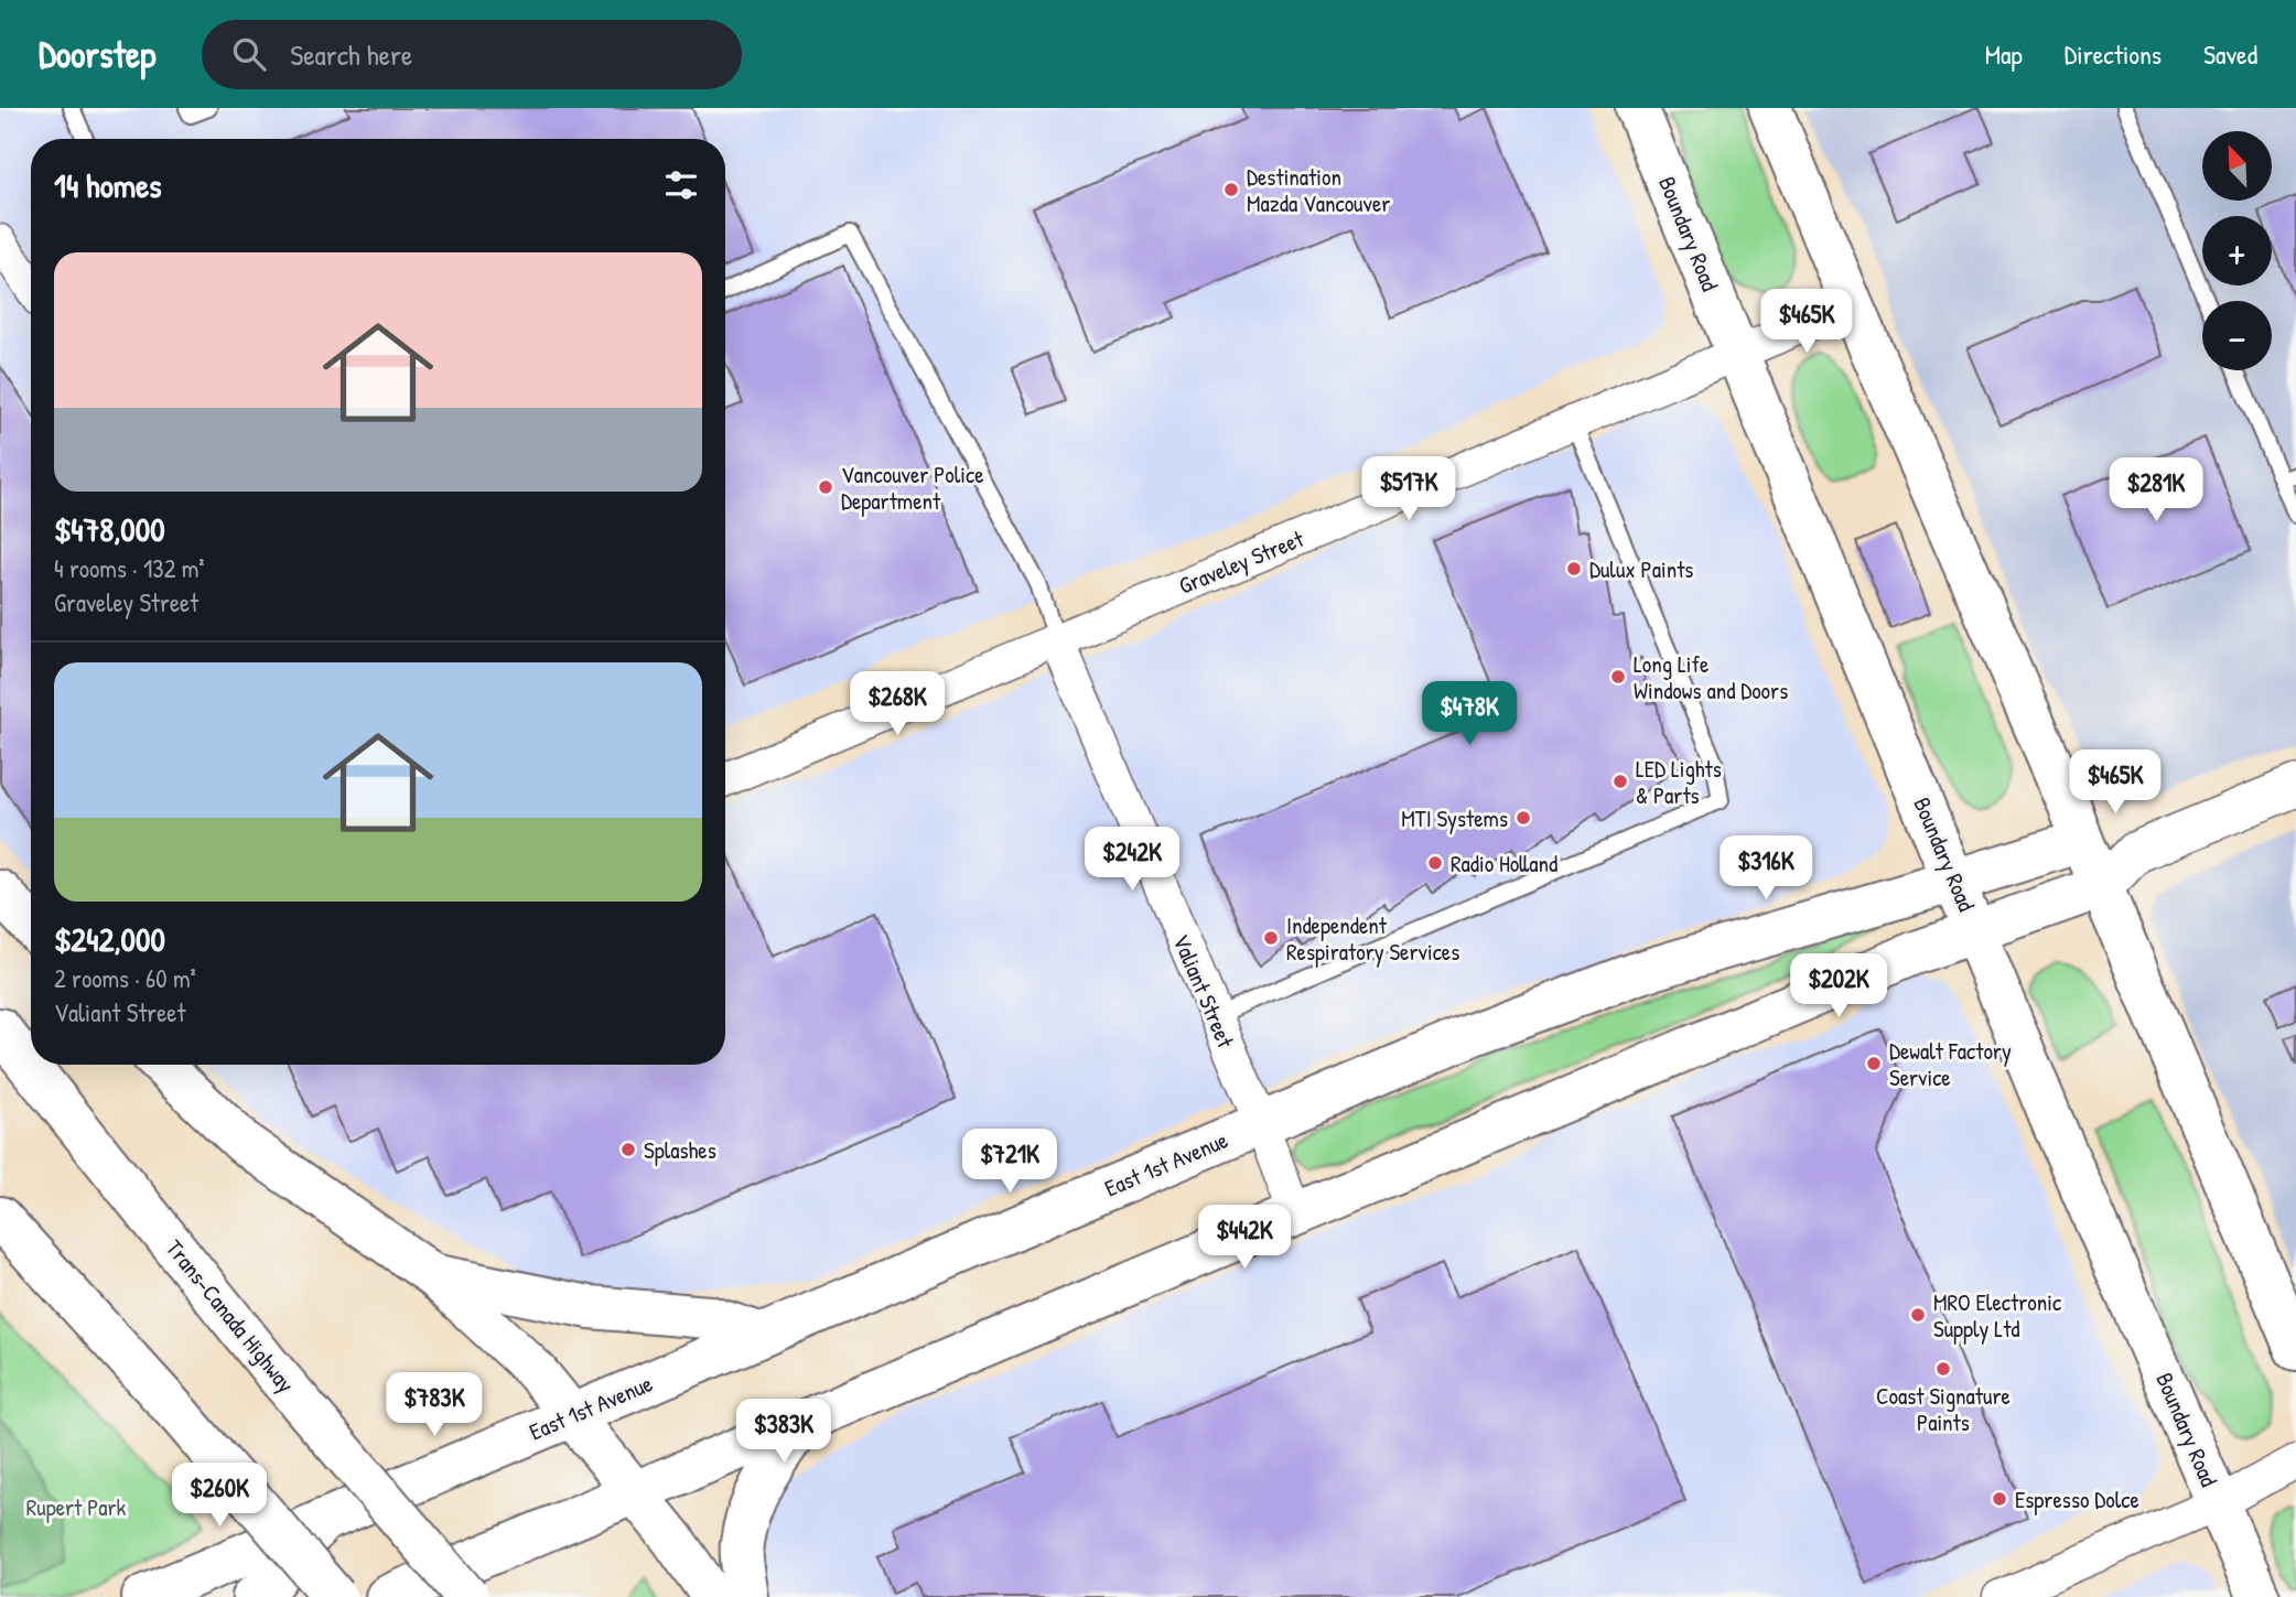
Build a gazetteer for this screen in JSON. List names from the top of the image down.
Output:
{
  "streets": {
    "main road": ["Boundary Road", "East 1st Avenue", "Trans-Canada Highway"],
    "street": ["Graveley Street", "Valiant Street"]
  },
  "crossings": [
    ["Boundary Road", "Graveley Street"],
    ["Boundary Road", "East 1st Avenue"],
    ["Graveley Street", "Valiant Street"],
    ["Valiant Street", "East 1st Avenue"]
  ],
  "parks": ["Rupert Park"],
  "places": [
    "Destination Mazda Vancouver",
    "Vancouver Police Department",
    "Dulux Paints",
    "Long Life Windows and Doors",
    "LED Lights & Parts",
    "MTI Systems",
    "Radio Holland",
    "Independent Respiratory Services",
    "Dewalt Factory Service",
    "Splashes",
    "MRO Electronic Supply Ltd",
    "Coast Signature Paints",
    "Espresso Dolce"
  ],
  "north": "top left",
  "page": {
    "header": "Doorstep",
    "search": "Search here",
    "nav": ["Map", "Directions", "Saved"],
    "map_buttons": ["+", "−"],
    "heading": "14 homes",
    "list": [
      {
        "name": "$478,000",
        "note": "4 rooms · 132 m² · Graveley Street"
      },
      {
        "name": "$242,000",
        "note": "2 rooms · 60 m² · Valiant Street"
      }
    ],
    "price": [
      "$465K",
      "$517K",
      "$281K",
      "$268K",
      "$478K",
      "$465K",
      "$242K",
      "$316K",
      "$202K",
      "$721K",
      "$442K",
      "$783K",
      "$383K",
      "$260K"
    ]
  }
}
